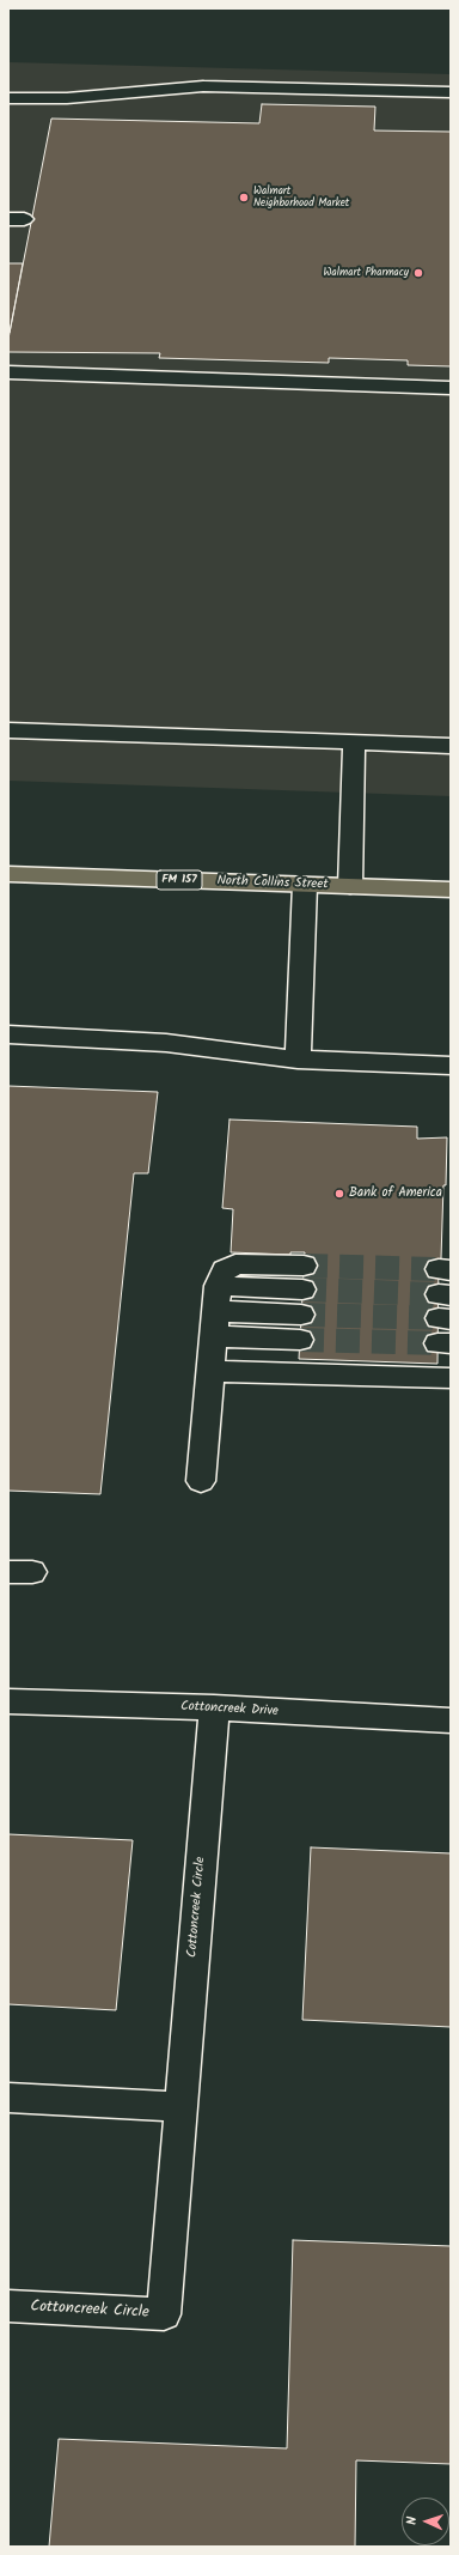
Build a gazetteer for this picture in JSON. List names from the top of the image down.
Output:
{
  "streets": {
    "main road": ["FM 157", "North Collins Street"],
    "lane": ["Cottoncreek Drive", "Cottoncreek Circle"]
  },
  "crossings": [
    ["Cottoncreek Drive", "Cottoncreek Circle"]
  ],
  "places": ["Walmart Neighborhood Market", "Walmart Pharmacy", "Bank of America"],
  "north": "left"
}
